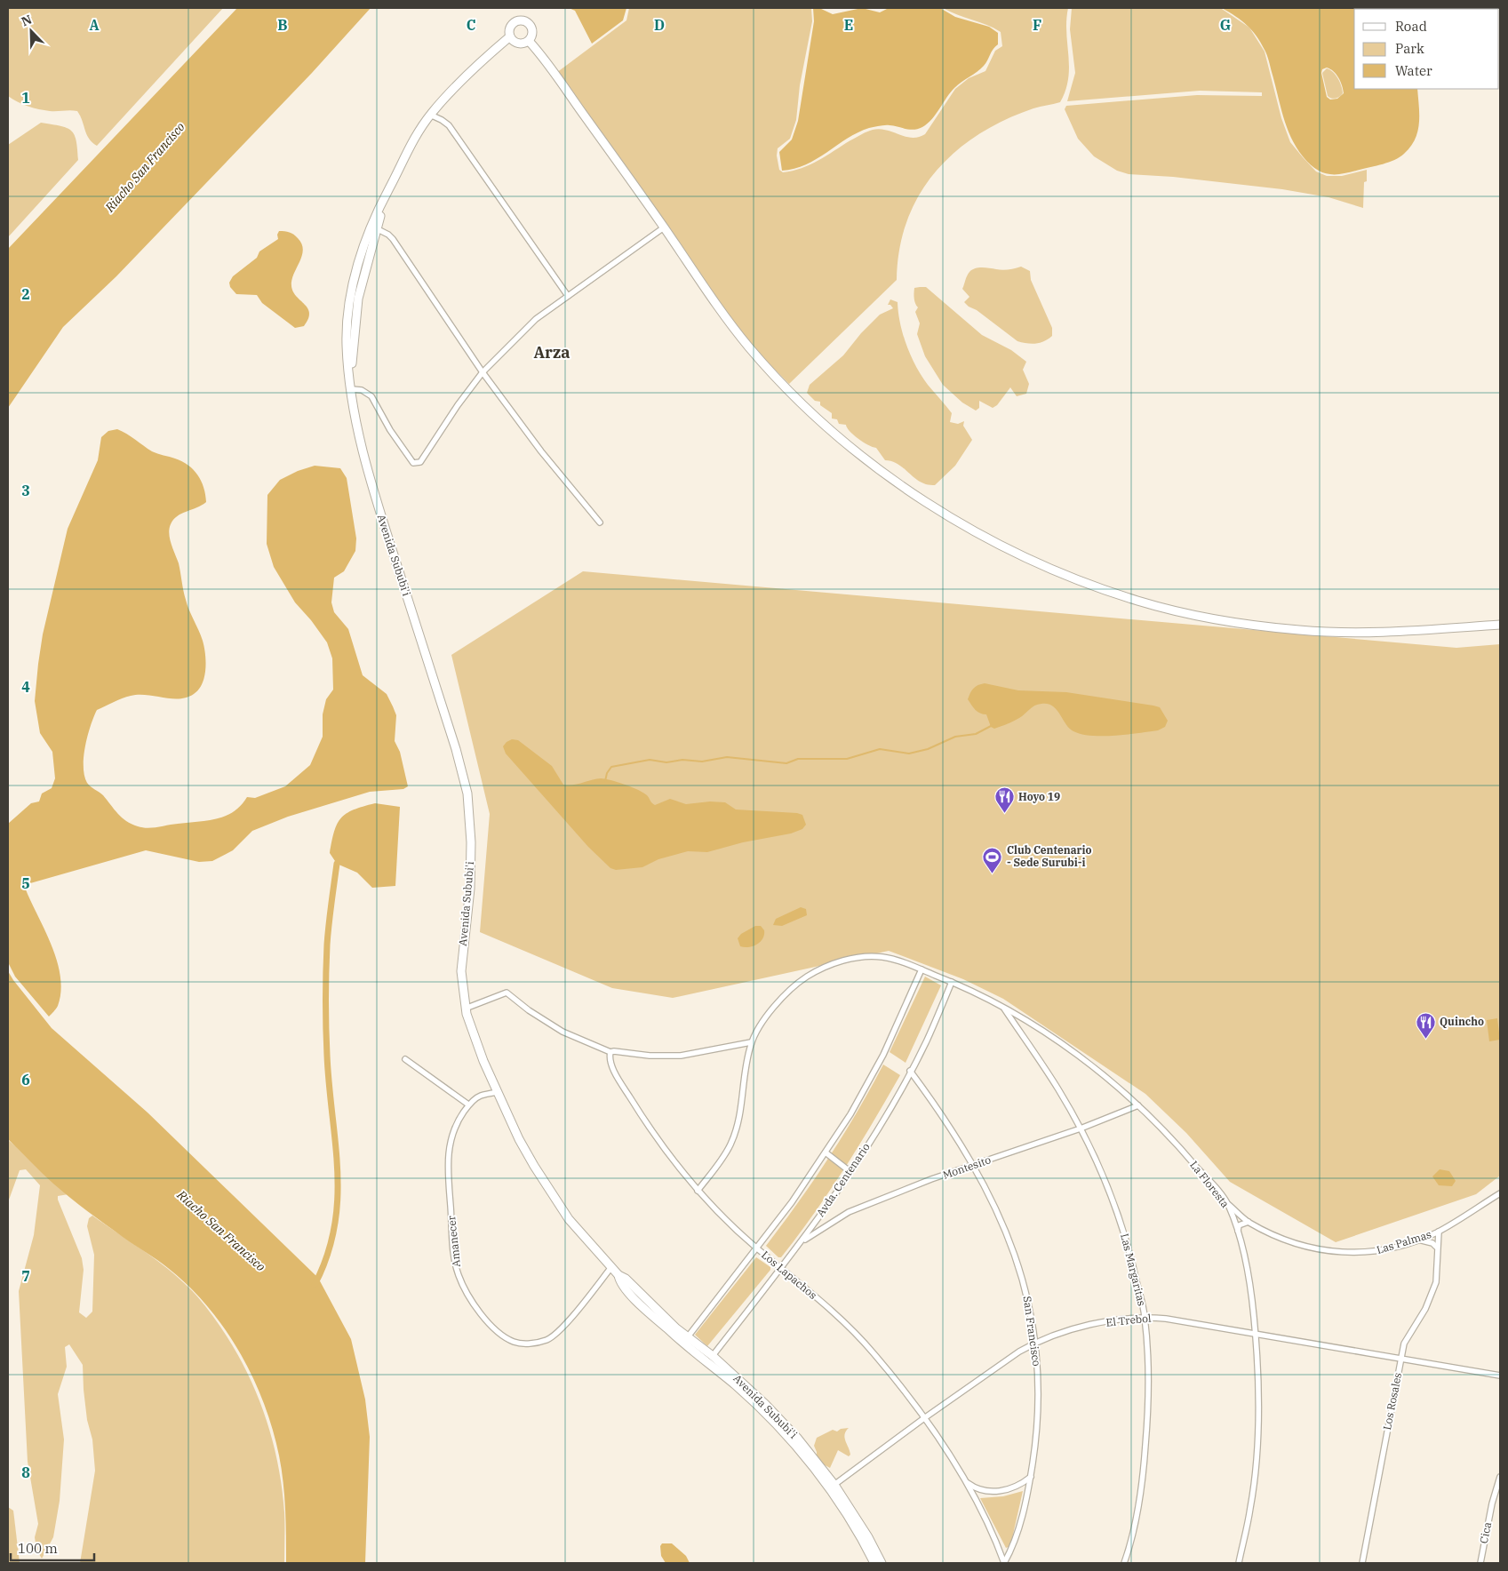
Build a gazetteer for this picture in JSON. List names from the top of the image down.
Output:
{
  "streets": {
    "street": [
      "Avenida Sububi'i",
      "Montesito",
      "Avda. Centenario",
      "La Floresta",
      "Amanecer",
      "Las Palmas",
      "Las Margaritas",
      "Los Lapachos",
      "El Trebol",
      "San Francisco",
      "Los Rosales",
      "Cica"
    ]
  },
  "crossings": [
    ["Avenida Sububi'i", "Avda. Centenario"],
    ["Avenida Sububi'i", "Amanecer"],
    ["Avenida Sububi'i", "El Trebol"],
    ["Montesito", "Avda. Centenario"],
    ["Montesito", "La Floresta"],
    ["Montesito", "Las Margaritas"],
    ["Montesito", "San Francisco"],
    ["Avda. Centenario", "La Floresta"],
    ["Avda. Centenario", "Los Lapachos"],
    ["Avda. Centenario", "San Francisco"],
    ["La Floresta", "Las Palmas"],
    ["La Floresta", "Las Margaritas"],
    ["La Floresta", "El Trebol"],
    ["Las Palmas", "Los Rosales"],
    ["Las Margaritas", "El Trebol"],
    ["Los Lapachos", "El Trebol"],
    ["Los Lapachos", "San Francisco"],
    ["El Trebol", "San Francisco"],
    ["El Trebol", "Los Rosales"]
  ],
  "districts": ["Arza"],
  "water": ["Riacho San Francisco"],
  "places": {
    "restaurant": ["Hoyo 19", "Quincho"],
    "sports": ["Club Centenario - Sede Surubi-i"]
  },
  "legend": ["Road", "Park", "Water"],
  "scale_bar": "100 m",
  "north": "top left",
  "grid": {
    "columns": [
      "A",
      "B",
      "C",
      "D",
      "E",
      "F",
      "G"
    ],
    "rows": [
      "1",
      "2",
      "3",
      "4",
      "5",
      "6",
      "7",
      "8"
    ]
  }
}
